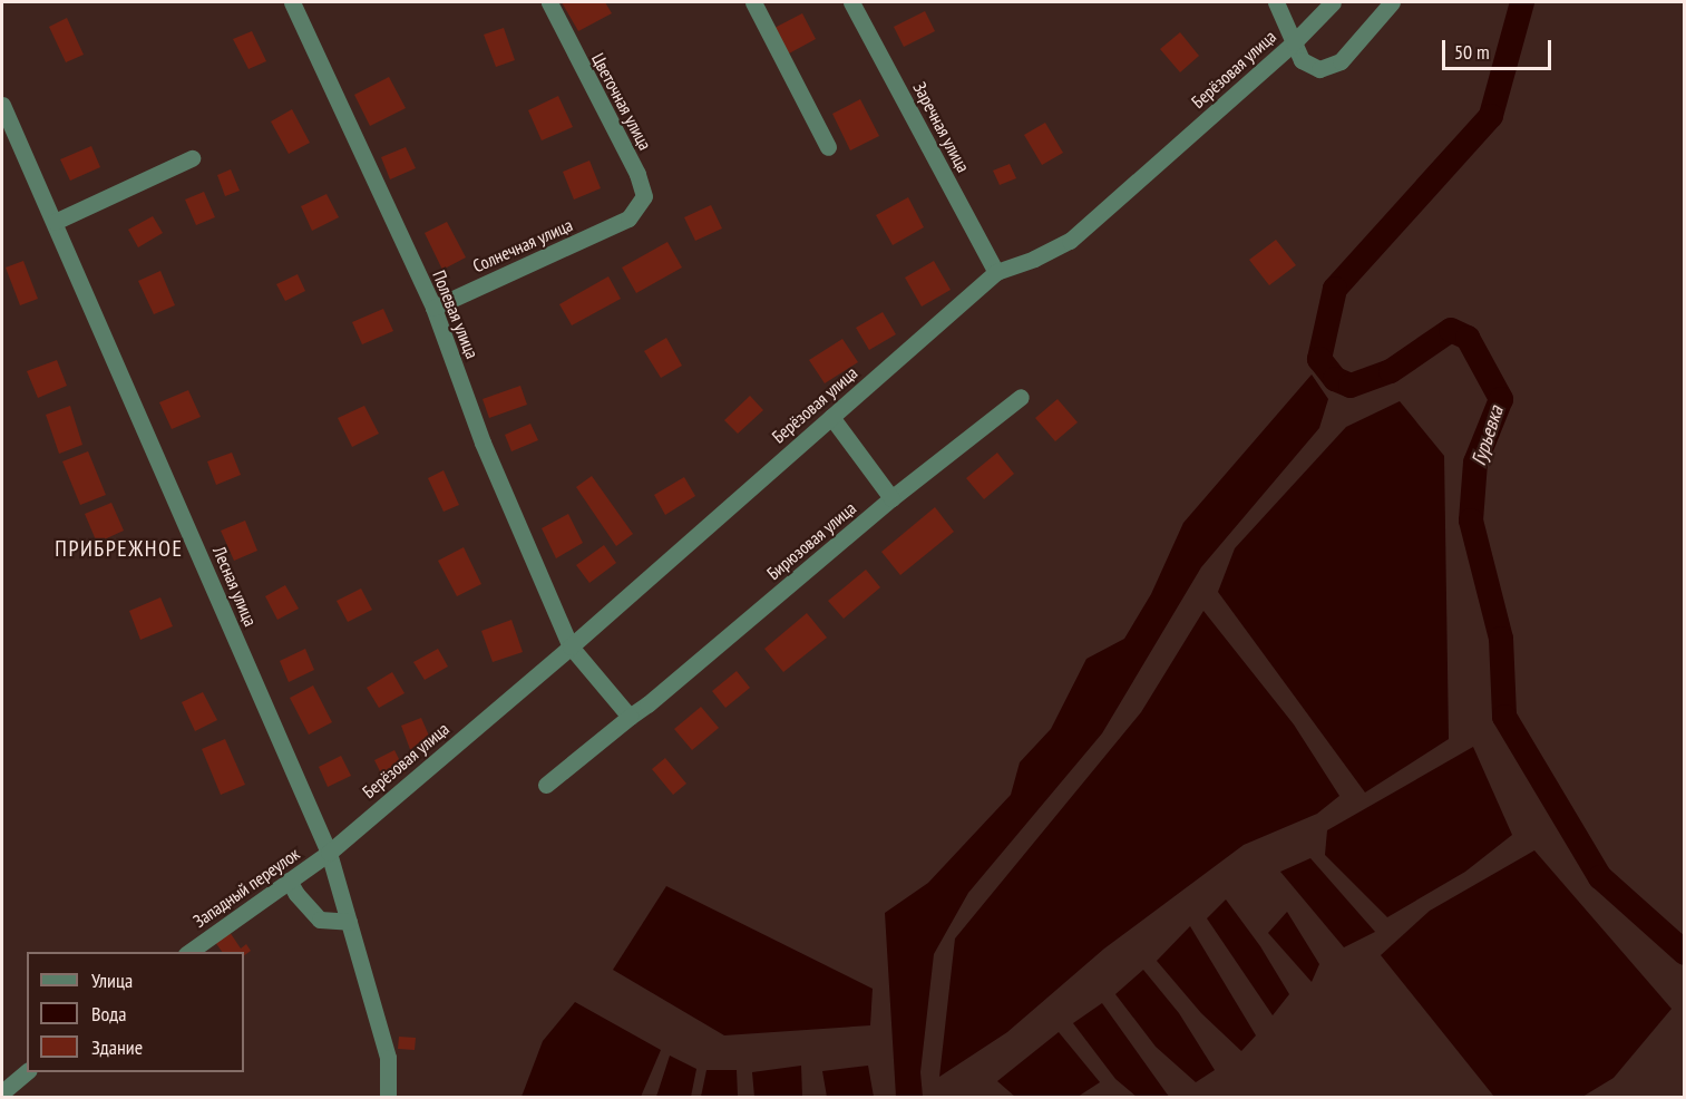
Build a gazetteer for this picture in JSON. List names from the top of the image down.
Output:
{
  "streets": {
    "street": [
      "Берёзовая улица",
      "Цветочная улица",
      "Заречная улица",
      "Солнечная улица",
      "Полевая улица",
      "Бирюзовая улица",
      "Лесная улица",
      "Западный переулок"
    ]
  },
  "crossings": [
    ["Берёзовая улица", "Заречная улица"],
    ["Берёзовая улица", "Полевая улица"],
    ["Берёзовая улица", "Лесная улица"],
    ["Берёзовая улица", "Западный переулок"],
    ["Цветочная улица", "Солнечная улица"],
    ["Солнечная улица", "Полевая улица"],
    ["Лесная улица", "Западный переулок"]
  ],
  "districts": ["ПРИБРЕЖНОЕ"],
  "water": ["Гурьевка"],
  "legend": ["Улица", "Вода", "Здание"],
  "scale_bar": "50 m"
}
